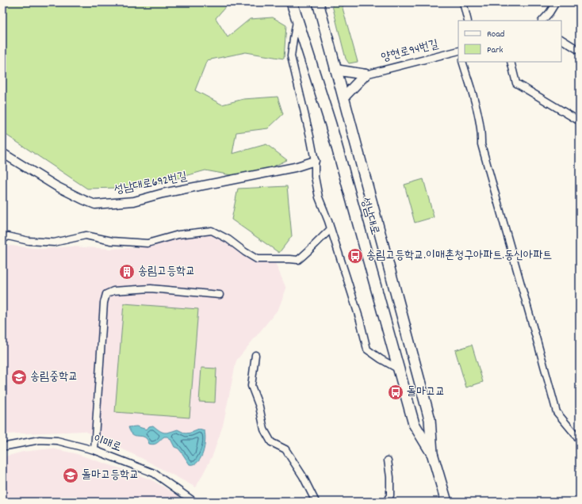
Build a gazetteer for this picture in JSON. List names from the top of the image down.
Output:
{
  "streets": {
    "main road": ["성남대로"],
    "street": ["양현로94번길", "성남대로692번길", "이매로"]
  },
  "places": {
    "bus stop": ["송림고등학교.이매촌청구아파트.동신아파트", "돌마고교"],
    "building": ["송림고등학교"],
    "school or university": ["송림중학교", "돌마고등학교"]
  },
  "legend": ["Road", "Park"]
}
